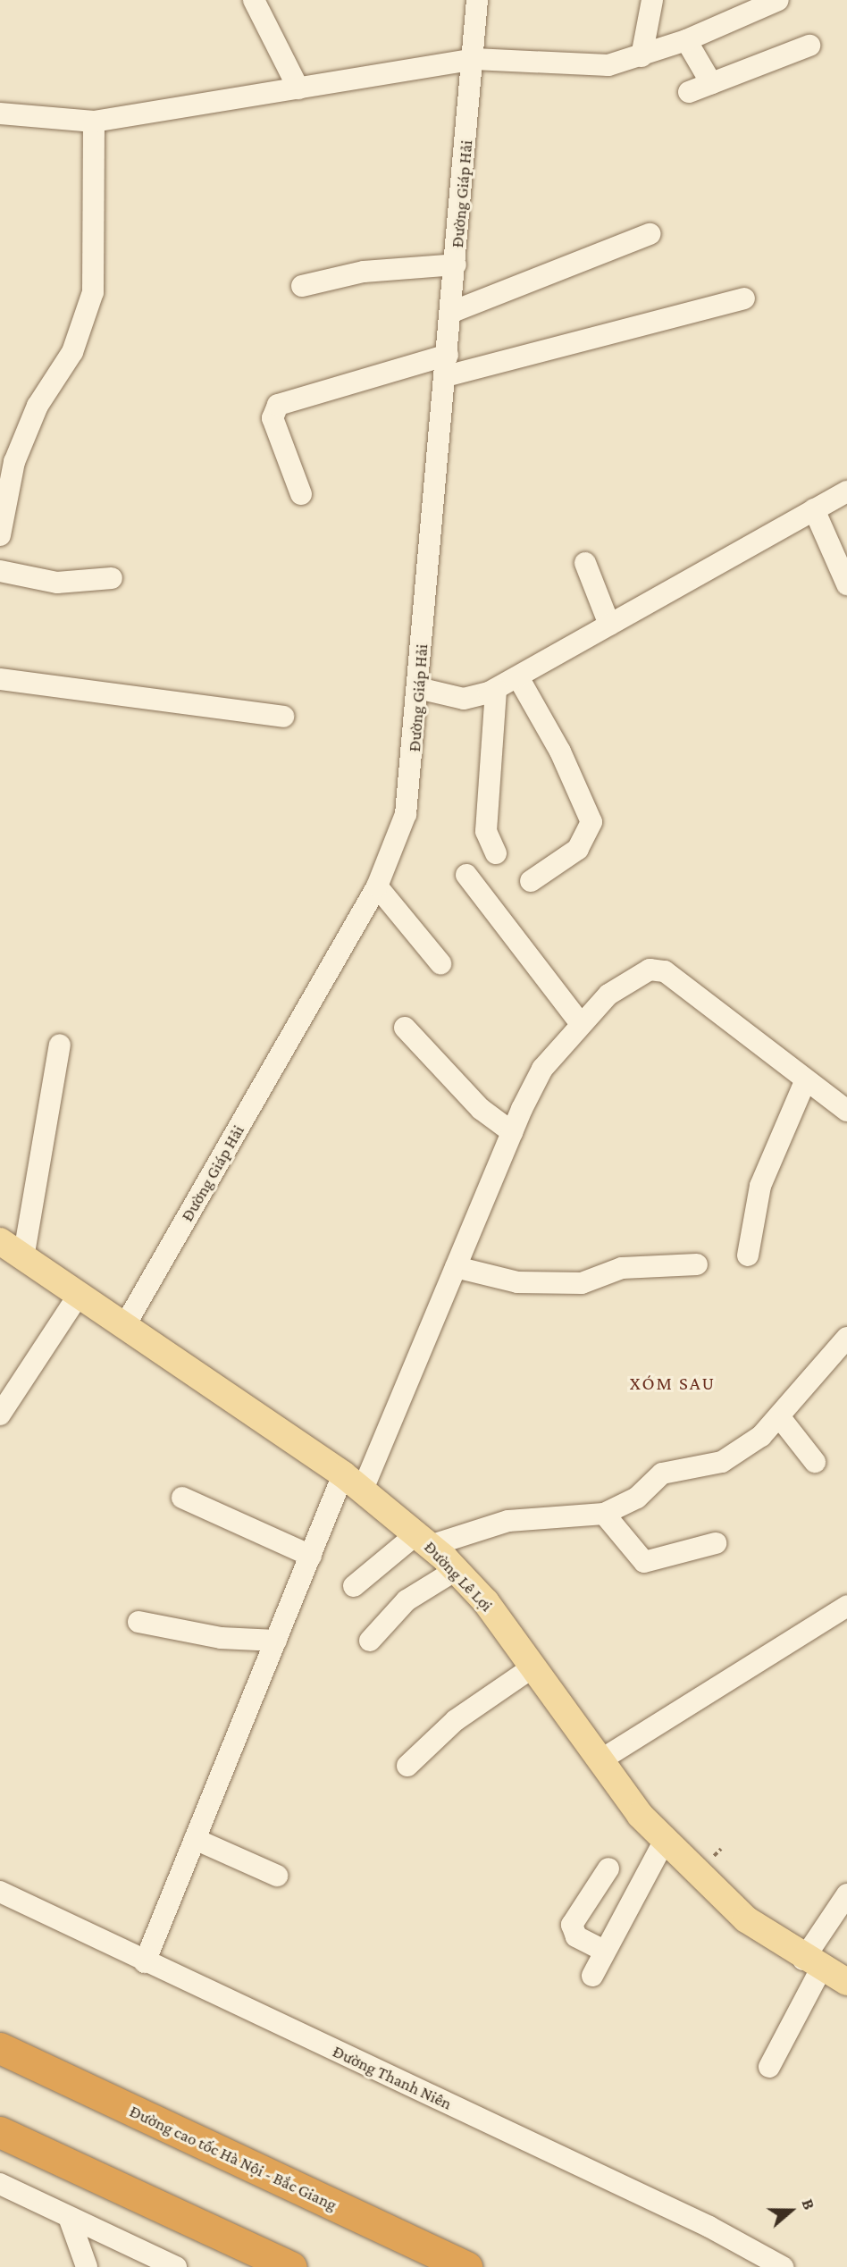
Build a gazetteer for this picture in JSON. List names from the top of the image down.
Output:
{
  "streets": {
    "highway": ["Đường cao tốc Hà Nội - Bắc Giang"],
    "main road": ["Đường Lê Lợi"],
    "street": ["Đường Giáp Hải", "Đường Thanh Niên"]
  },
  "crossings": [
    ["Đường Giáp Hải", "Đường Lê Lợi"]
  ],
  "districts": ["XÓM SAU"],
  "north": "right"
}
